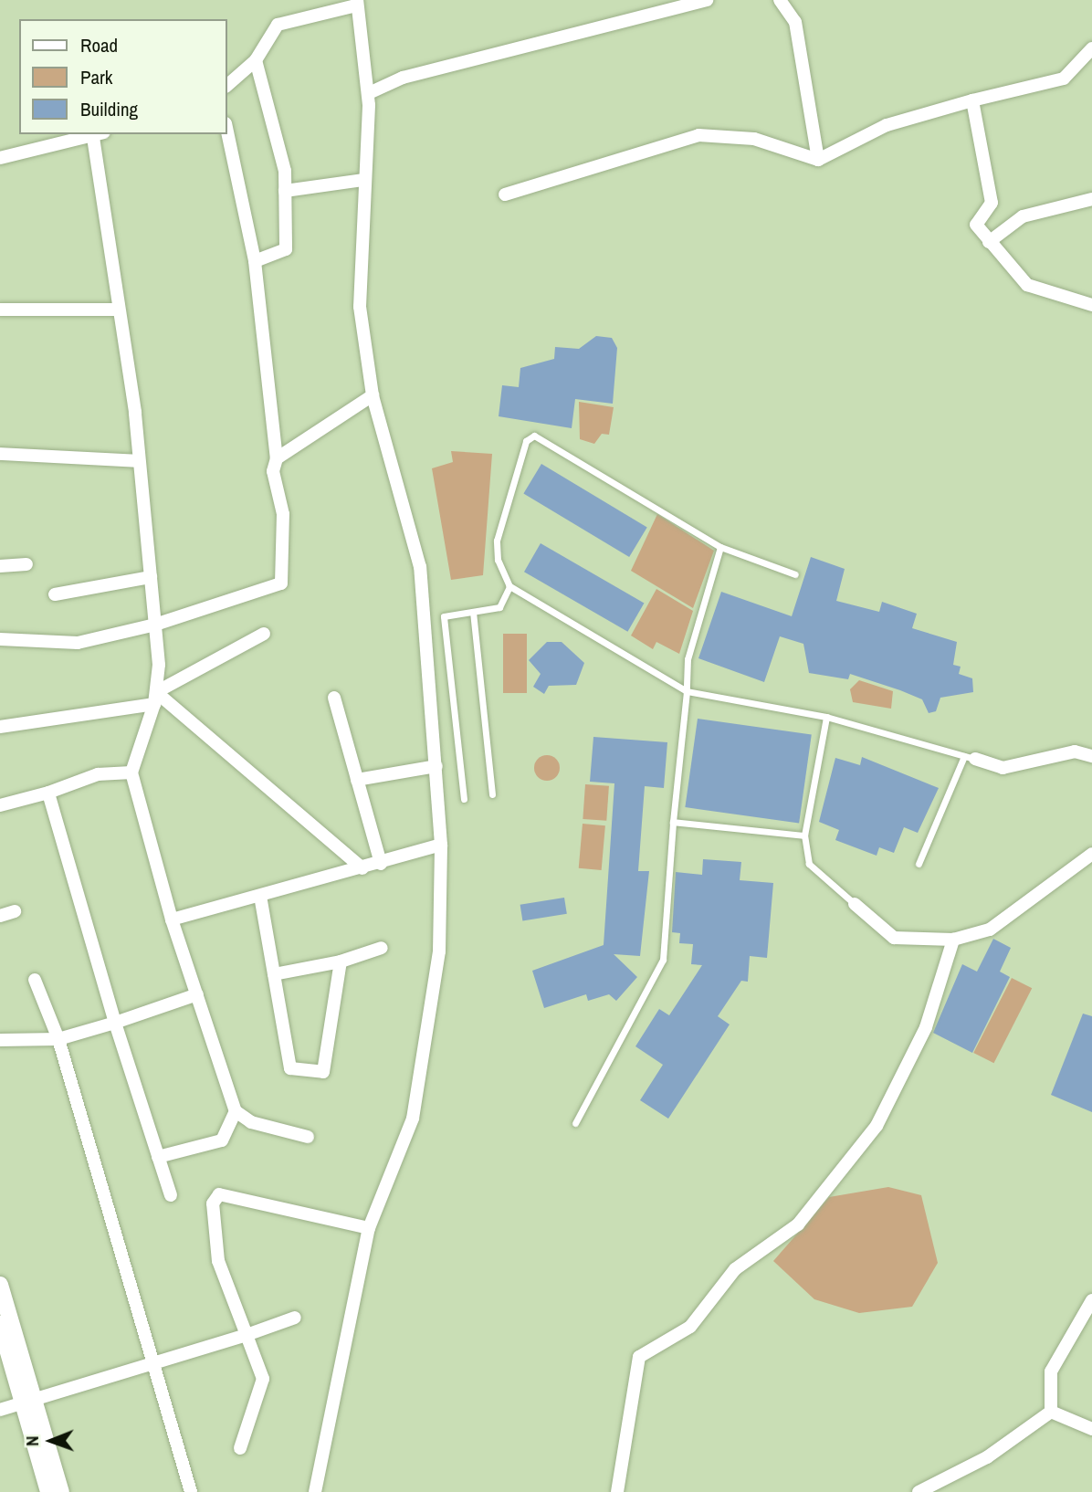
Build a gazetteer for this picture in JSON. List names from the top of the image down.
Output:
{
  "legend": ["Road", "Park", "Building"],
  "north": "left"
}
